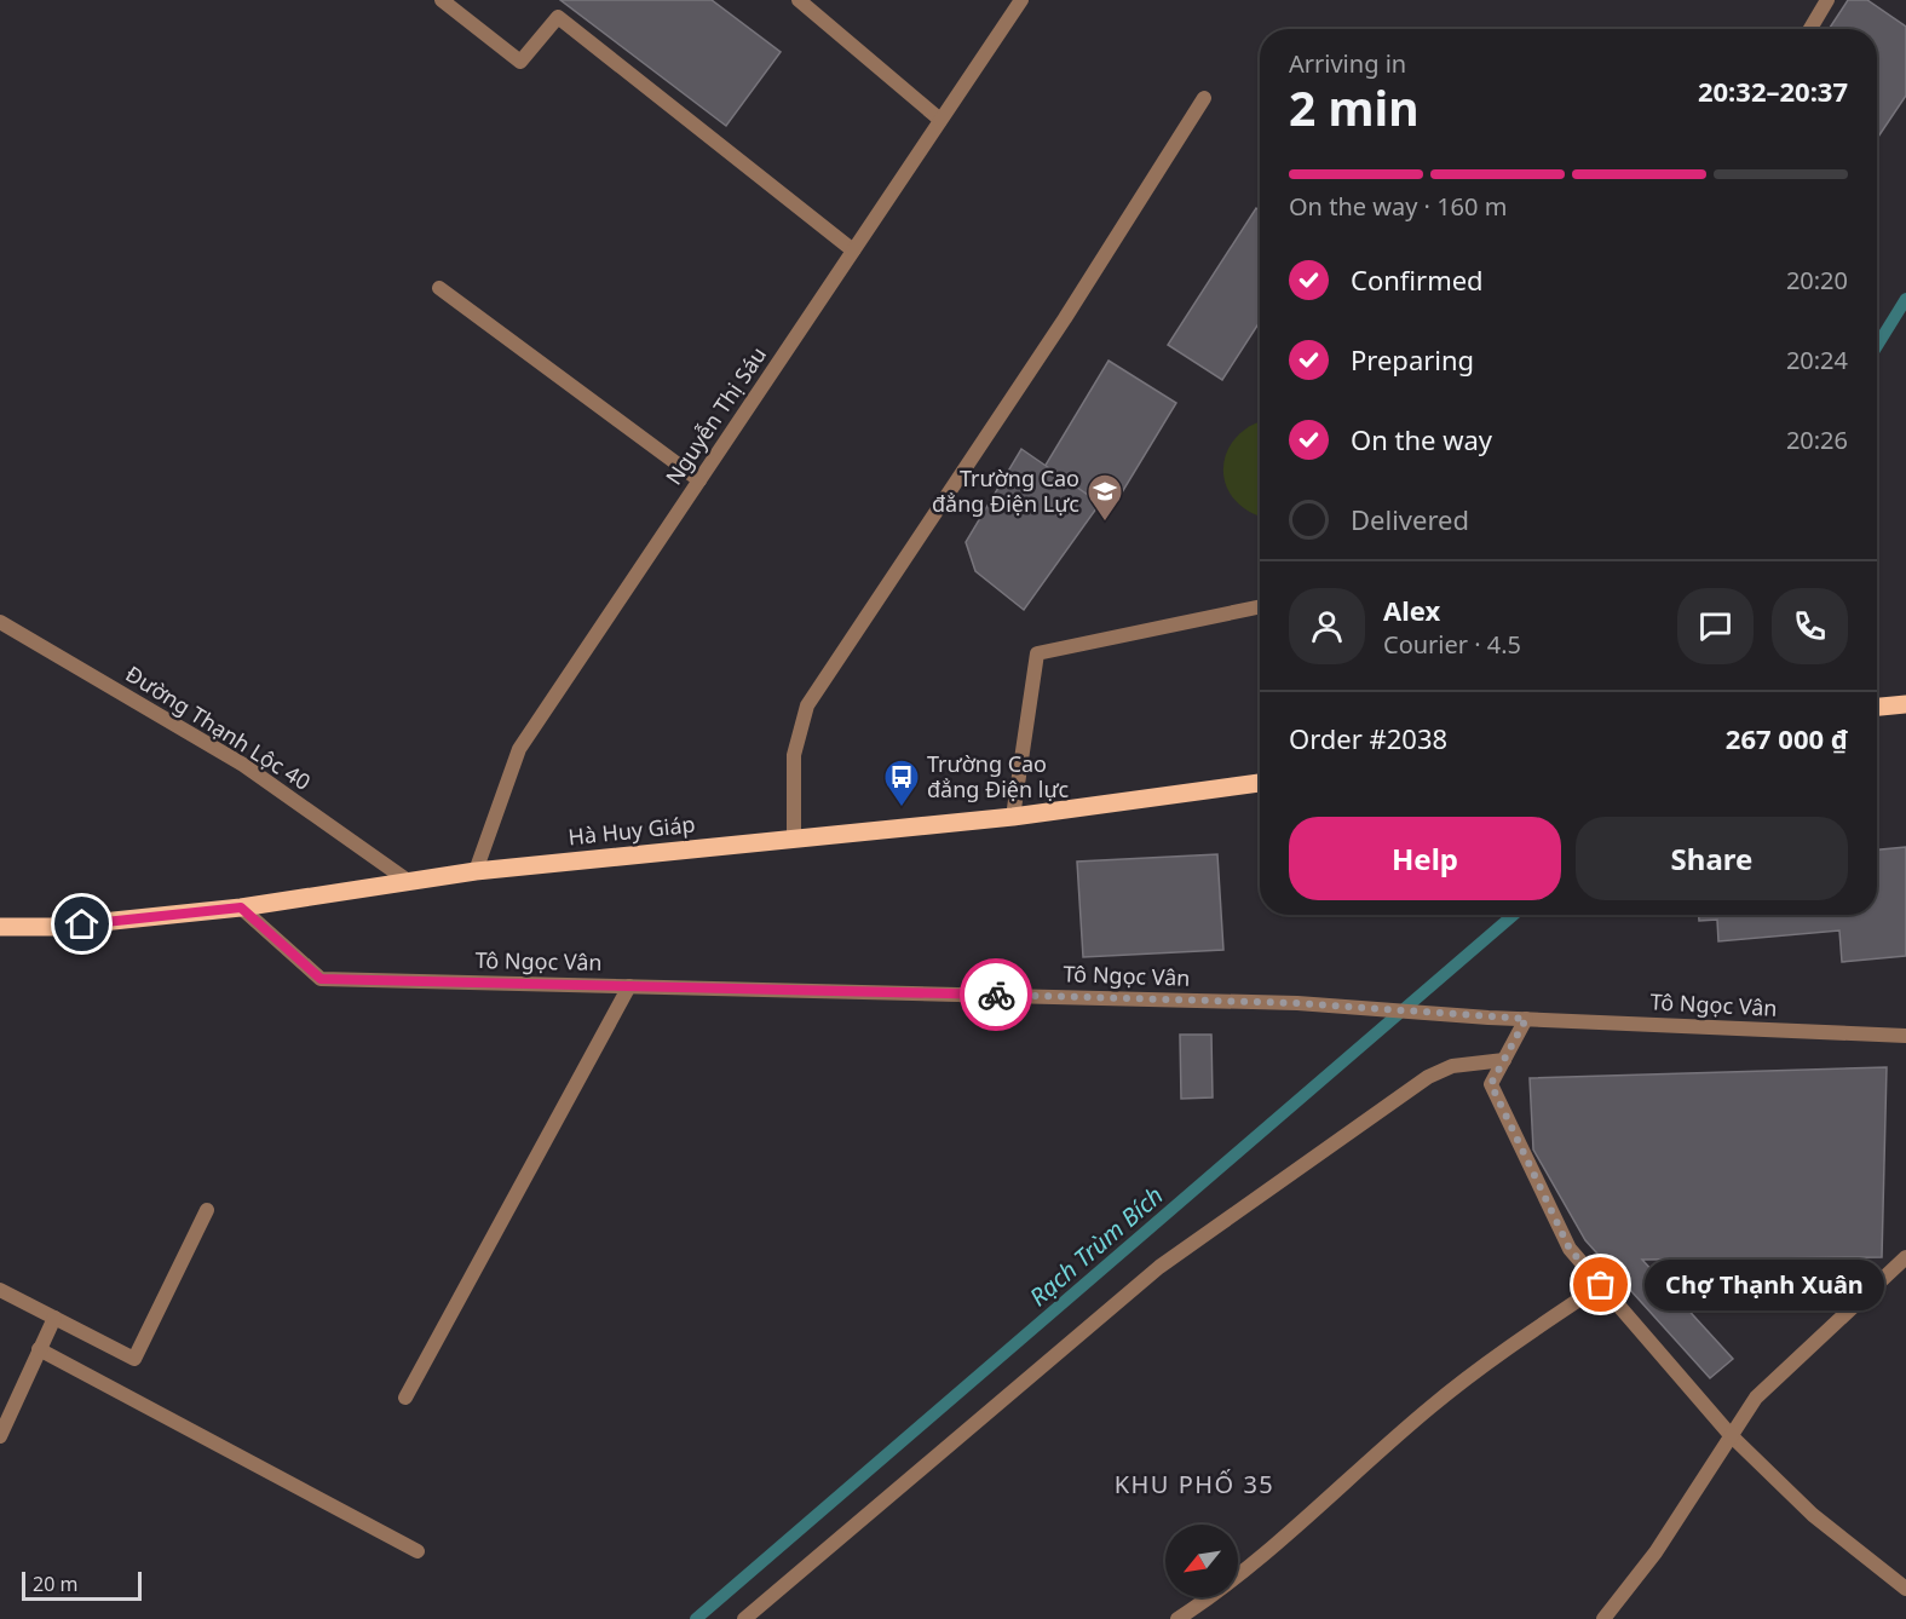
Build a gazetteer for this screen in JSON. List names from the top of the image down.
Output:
{
  "streets": {
    "main road": ["Hà Huy Giáp"],
    "street": ["Nguyễn Thị Sáu", "Đường Thạnh Lộc 40", "Tô Ngọc Vân"]
  },
  "crossings": [
    ["Nguyễn Thị Sáu", "Hà Huy Giáp"],
    ["Đường Thạnh Lộc 40", "Hà Huy Giáp"],
    ["Hà Huy Giáp", "Tô Ngọc Vân"]
  ],
  "districts": ["KHU PHỐ 35"],
  "water": ["Rạch Trùm Bích"],
  "places": {
    "school or university": ["Trường Cao đẳng Điện Lực"],
    "bus stop": ["Trường Cao đẳng Điện lực"],
    "other": ["Chợ Thạnh Xuân"]
  },
  "scale_bar": "20 m",
  "north": "bottom left",
  "page": {
    "heading": ["2 min", "Arriving in", "20:32–20:37"],
    "panel": [
      "Alex",
      "Courier · 4.5",
      "Order #2038",
      "267 000 ₫"
    ],
    "bar": "On the way · 160 m",
    "list": [
      ["Confirmed", "20:20"],
      ["Preparing", "20:24"],
      ["On the way", "20:26"],
      "Delivered"
    ],
    "buttons": ["Help", "Share"],
    "bubble": "Chợ Thạnh Xuân",
    "scale": "20 m"
  }
}
